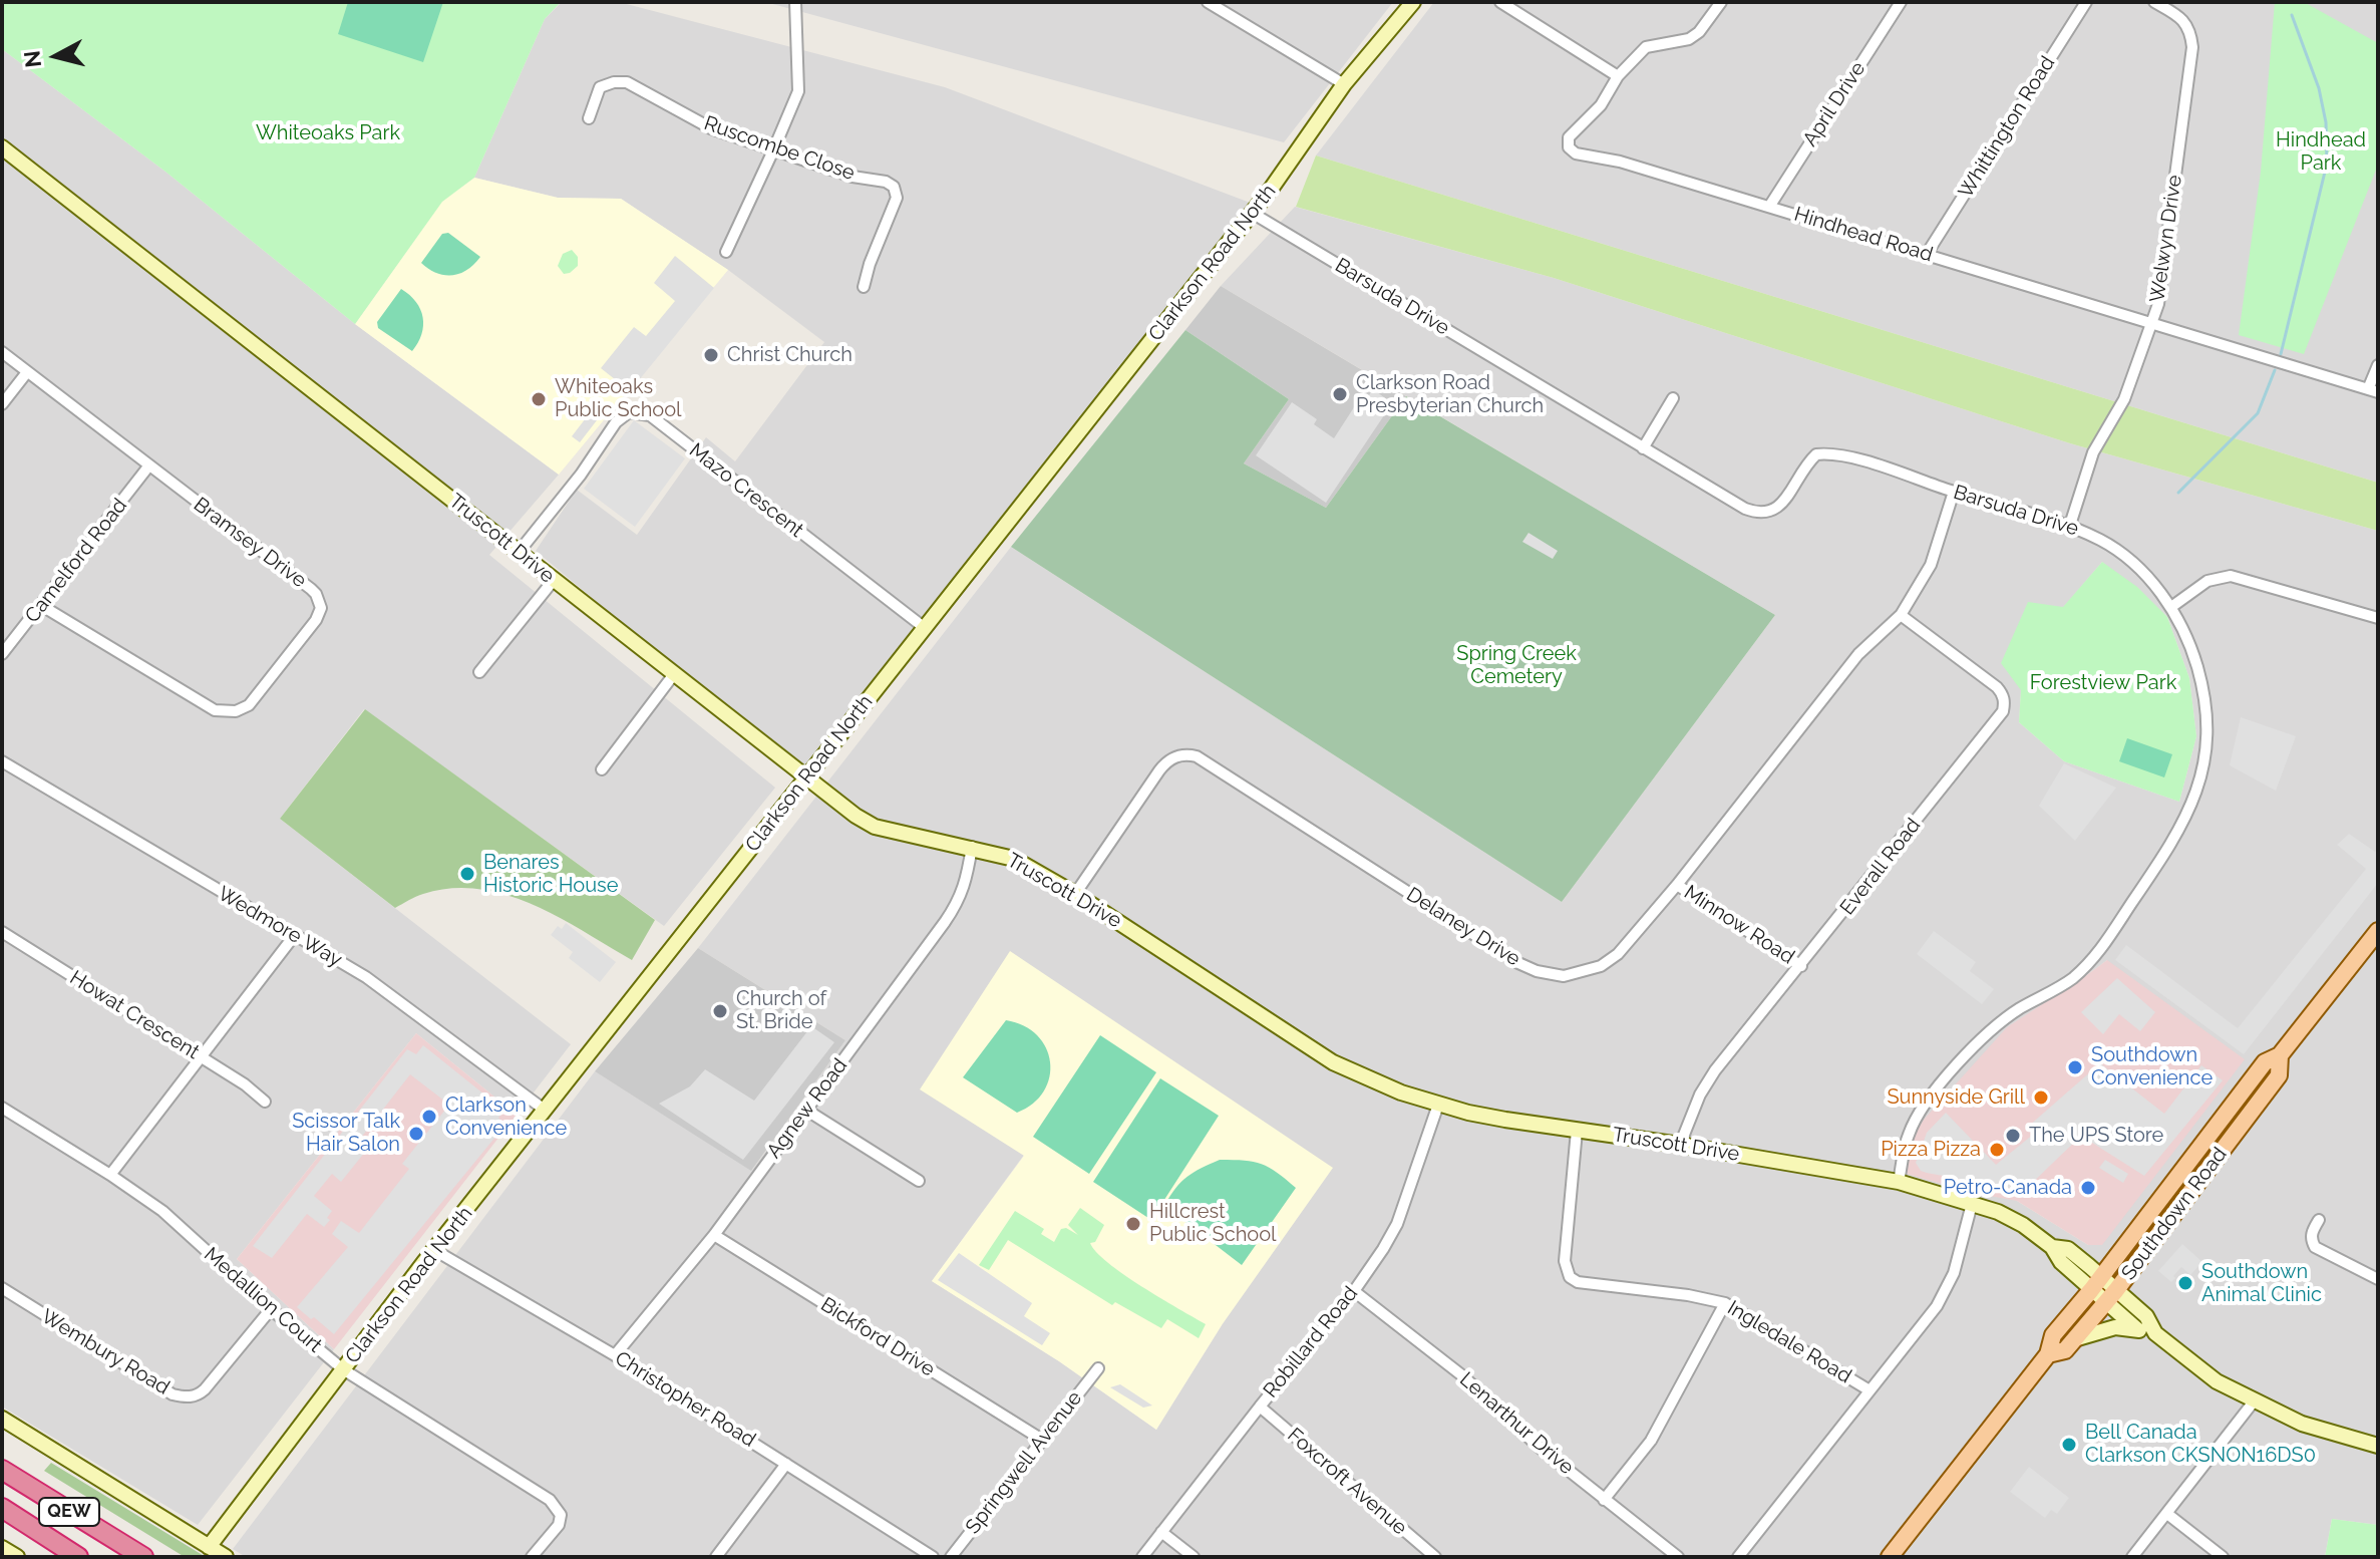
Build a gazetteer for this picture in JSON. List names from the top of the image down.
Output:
{
  "streets": {
    "highway": ["QEW"],
    "main road": ["Southdown Road"],
    "street": [
      "April Drive",
      "Whittington Road",
      "Ruscombe Close",
      "Hindhead Road",
      "Welwyn Drive",
      "Clarkson Road North",
      "Barsuda Drive",
      "Mazo Crescent",
      "Truscott Drive",
      "Bramsey Drive",
      "Camelford Road",
      "Everall Road",
      "Minnow Road",
      "Wedmore Way",
      "Delaney Drive",
      "Howat Crescent",
      "Agnew Road",
      "Medallion Court",
      "Bickford Drive",
      "Robillard Road",
      "Ingledale Road",
      "Wembury Road",
      "Christopher Road",
      "Lenarthur Drive",
      "Springwell Avenue",
      "Foxcroft Avenue"
    ]
  },
  "crossings": [
    ["April Drive", "Hindhead Road"],
    ["Whittington Road", "Hindhead Road"],
    ["Hindhead Road", "Welwyn Drive"],
    ["Welwyn Drive", "Barsuda Drive"],
    ["Clarkson Road North", "Barsuda Drive"],
    ["Clarkson Road North", "Mazo Crescent"],
    ["Clarkson Road North", "Truscott Drive"],
    ["Clarkson Road North", "Wedmore Way"],
    ["Clarkson Road North", "Medallion Court"],
    ["Clarkson Road North", "Christopher Road"],
    ["Barsuda Drive", "Truscott Drive"],
    ["Barsuda Drive", "Delaney Drive"],
    ["Mazo Crescent", "Truscott Drive"],
    ["Truscott Drive", "Everall Road"],
    ["Truscott Drive", "Delaney Drive"],
    ["Truscott Drive", "Agnew Road"],
    ["Truscott Drive", "Southdown Road"],
    ["Truscott Drive", "Robillard Road"],
    ["Truscott Drive", "Ingledale Road"],
    ["Bramsey Drive", "Camelford Road"],
    ["Everall Road", "Minnow Road"],
    ["Everall Road", "Delaney Drive"],
    ["Minnow Road", "Delaney Drive"],
    ["Agnew Road", "Bickford Drive"],
    ["Agnew Road", "Christopher Road"],
    ["Medallion Court", "Wembury Road"],
    ["Bickford Drive", "Springwell Avenue"],
    ["Robillard Road", "Lenarthur Drive"],
    ["Robillard Road", "Foxcroft Avenue"]
  ],
  "parks": [
    "Whiteoaks Park",
    "Hindhead Park",
    "Spring Creek Cemetery",
    "Forestview Park"
  ],
  "places": [
    "Christ Church",
    "Clarkson Road Presbyterian Church",
    "Whiteoaks Public School",
    "Benares Historic House",
    "Church of St. Bride",
    "Southdown Convenience",
    "Sunnyside Grill",
    "Clarkson Convenience",
    "Scissor Talk Hair Salon",
    "The UPS Store",
    "Pizza Pizza",
    "Petro-Canada",
    "Hillcrest Public School",
    "Southdown Animal Clinic",
    "Bell Canada Clarkson CKSNON16DS0"
  ],
  "north": "left"
}
